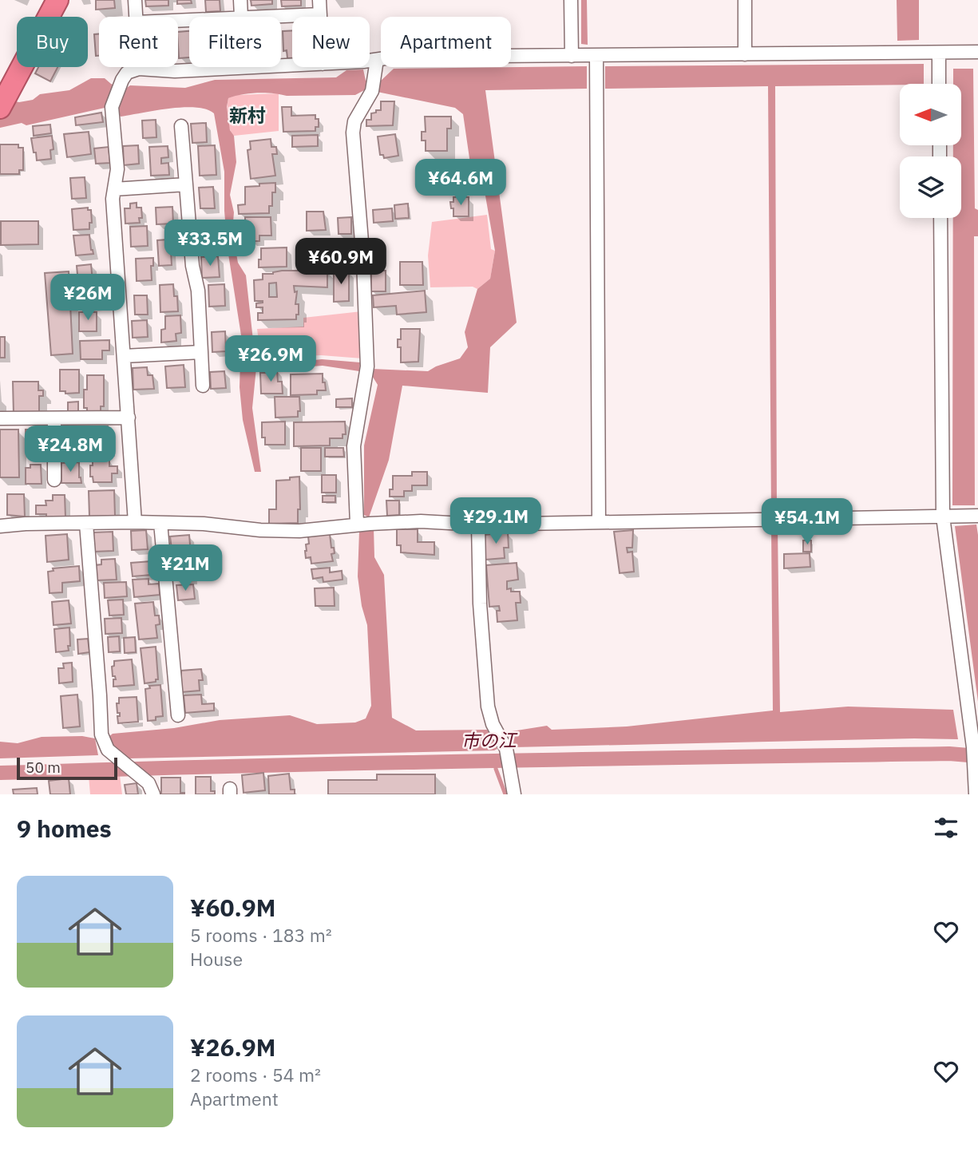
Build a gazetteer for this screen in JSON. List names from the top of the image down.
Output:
{
  "districts": ["新村"],
  "water": ["市の江"],
  "scale_bar": "50 m",
  "north": "left",
  "page": {
    "chip": [
      "Buy",
      "Rent",
      "Filters",
      "New",
      "Apartment"
    ],
    "price": [
      "¥64.6M",
      "¥33.5M",
      "¥60.9M",
      "¥26M",
      "¥26.9M",
      "¥24.8M",
      "¥29.1M",
      "¥54.1M",
      "¥21M"
    ],
    "scale": "50 m",
    "heading": "9 homes",
    "list": [
      {
        "name": "¥60.9M",
        "note": "5 rooms · 183 m² · House"
      },
      {
        "name": "¥26.9M",
        "note": "2 rooms · 54 m² · Apartment"
      }
    ]
  }
}
